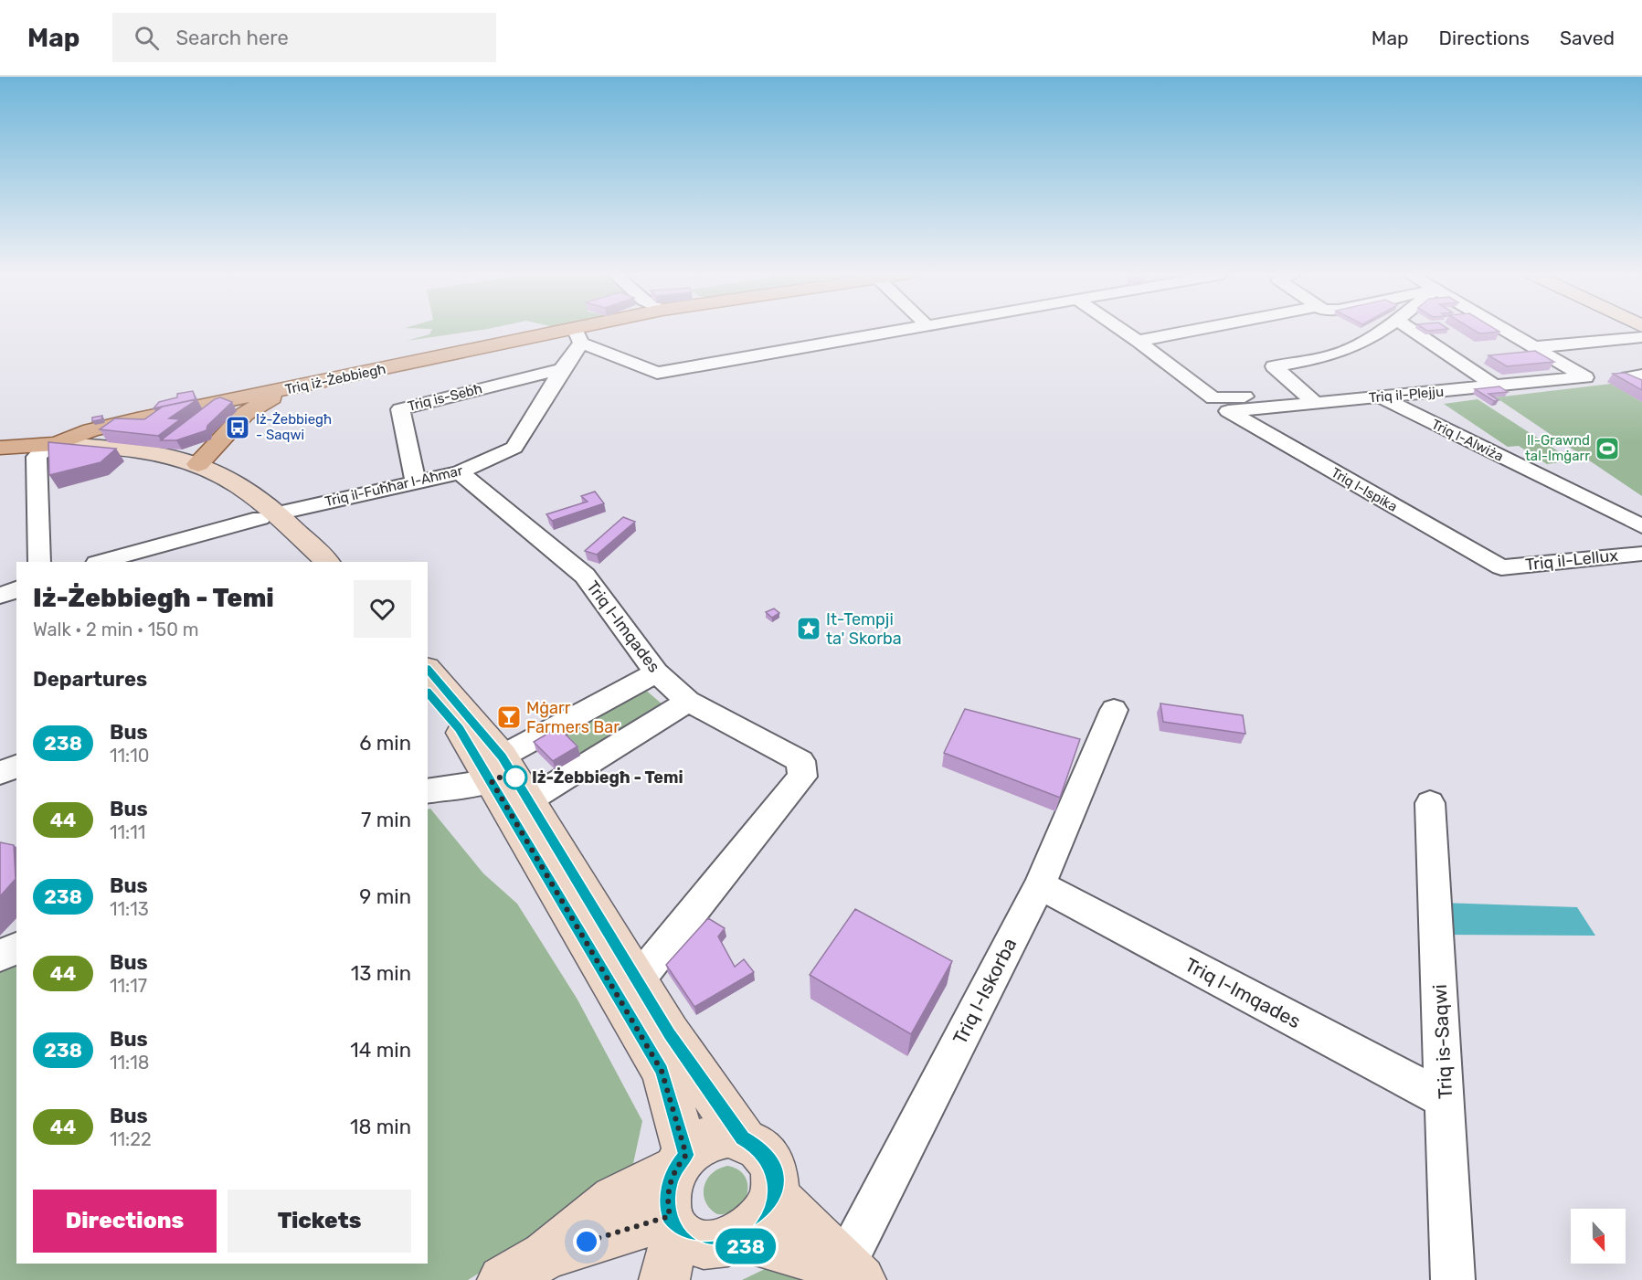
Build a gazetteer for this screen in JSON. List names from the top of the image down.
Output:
{
  "streets": {
    "main road": ["Triq iż-Żebbiegħ"],
    "street": [
      "Triq il-Plejju",
      "Triq is-Sebħ",
      "Triq l-Alwiża",
      "Triq il-Fuħħar l-Aħmar",
      "Triq l-Ispika",
      "Triq il-Lellux",
      "Triq l-Imqades",
      "Triq l-Iskorba",
      "Triq is-Saqwi"
    ]
  },
  "crossings": [
    ["Triq iż-Żebbiegħ", "Triq il-Fuħħar l-Aħmar"],
    ["Triq il-Plejju", "Triq l-Alwiża"],
    ["Triq il-Plejju", "Triq l-Ispika"],
    ["Triq is-Sebħ", "Triq il-Fuħħar l-Aħmar"],
    ["Triq il-Fuħħar l-Aħmar", "Triq l-Imqades"],
    ["Triq l-Ispika", "Triq il-Lellux"],
    ["Triq l-Imqades", "Triq l-Iskorba"],
    ["Triq l-Imqades", "Triq is-Saqwi"]
  ],
  "places": {
    "bus stop": ["Iż-Żebbiegħ - Saqwi"],
    "sports": ["Il-Grawnd tal-Imġarr"],
    "place": ["It-Tempji ta' Skorba"],
    "bar": ["Mġarr Farmers Bar"],
    "other": ["Iż-Żebbiegħ - Temi"]
  },
  "lines": ["bus line 238"],
  "north": "bottom",
  "page": {
    "header": "Map",
    "search": "Search here",
    "nav": ["Map", "Directions", "Saved"],
    "on_map": "238",
    "heading": [
      ["Iż-Żebbiegħ - Temi", "Walk · 2 min · 150 m"],
      "Departures"
    ],
    "list": [
      {
        "mark": "238",
        "name": "Bus",
        "note": "11:10",
        "value": "6 min"
      },
      {
        "mark": "44",
        "name": "Bus",
        "note": "11:11",
        "value": "7 min"
      },
      {
        "mark": "238",
        "name": "Bus",
        "note": "11:13",
        "value": "9 min"
      },
      {
        "mark": "44",
        "name": "Bus",
        "note": "11:17",
        "value": "13 min"
      },
      {
        "mark": "238",
        "name": "Bus",
        "note": "11:18",
        "value": "14 min"
      },
      {
        "mark": "44",
        "name": "Bus",
        "note": "11:22",
        "value": "18 min"
      }
    ],
    "buttons": ["Directions", "Tickets"]
  }
}
